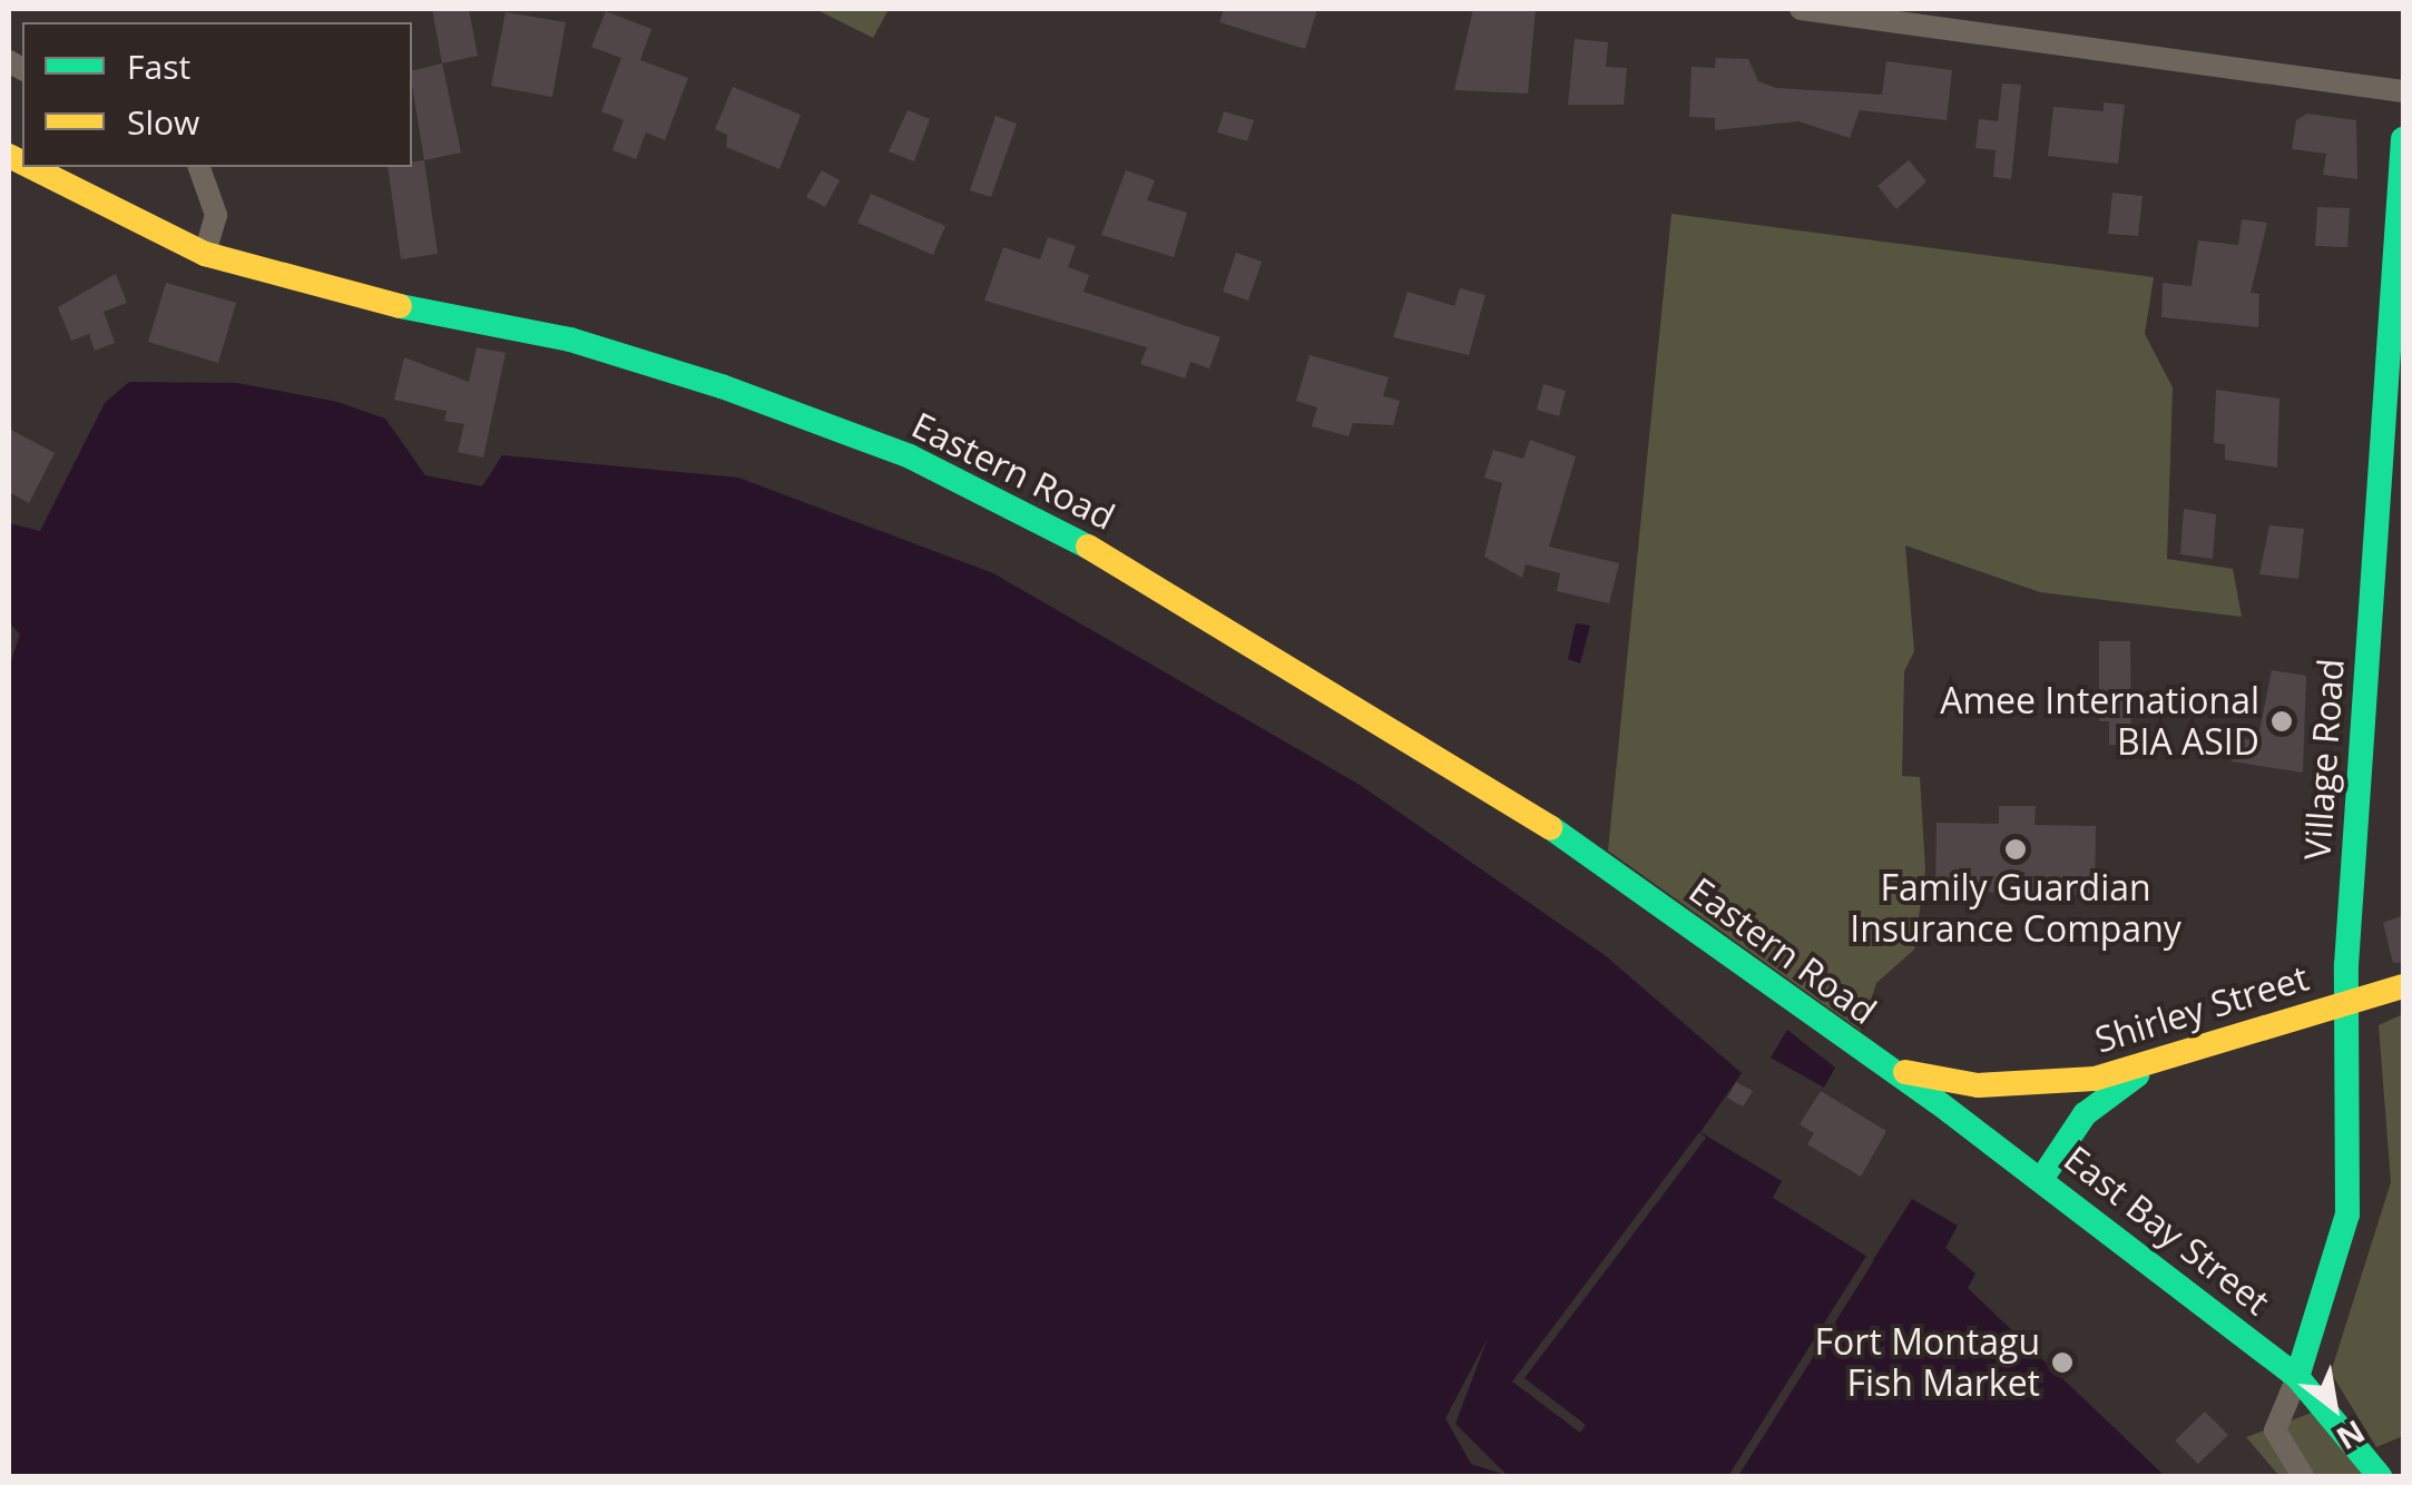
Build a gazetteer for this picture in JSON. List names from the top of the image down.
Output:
{
  "streets": {
    "main road": [
      "Eastern Road",
      "Village Road",
      "Shirley Street",
      "East Bay Street"
    ]
  },
  "crossings": [
    ["Eastern Road", "Shirley Street"],
    ["Eastern Road", "East Bay Street"],
    ["Village Road", "Shirley Street"],
    ["Village Road", "East Bay Street"],
    ["Shirley Street", "East Bay Street"]
  ],
  "places": ["Amee International BIA ASID", "Family Guardian Insurance Company", "Fort Montagu Fish Market"],
  "legend": ["Fast", "Slow"],
  "north": "bottom right"
}
